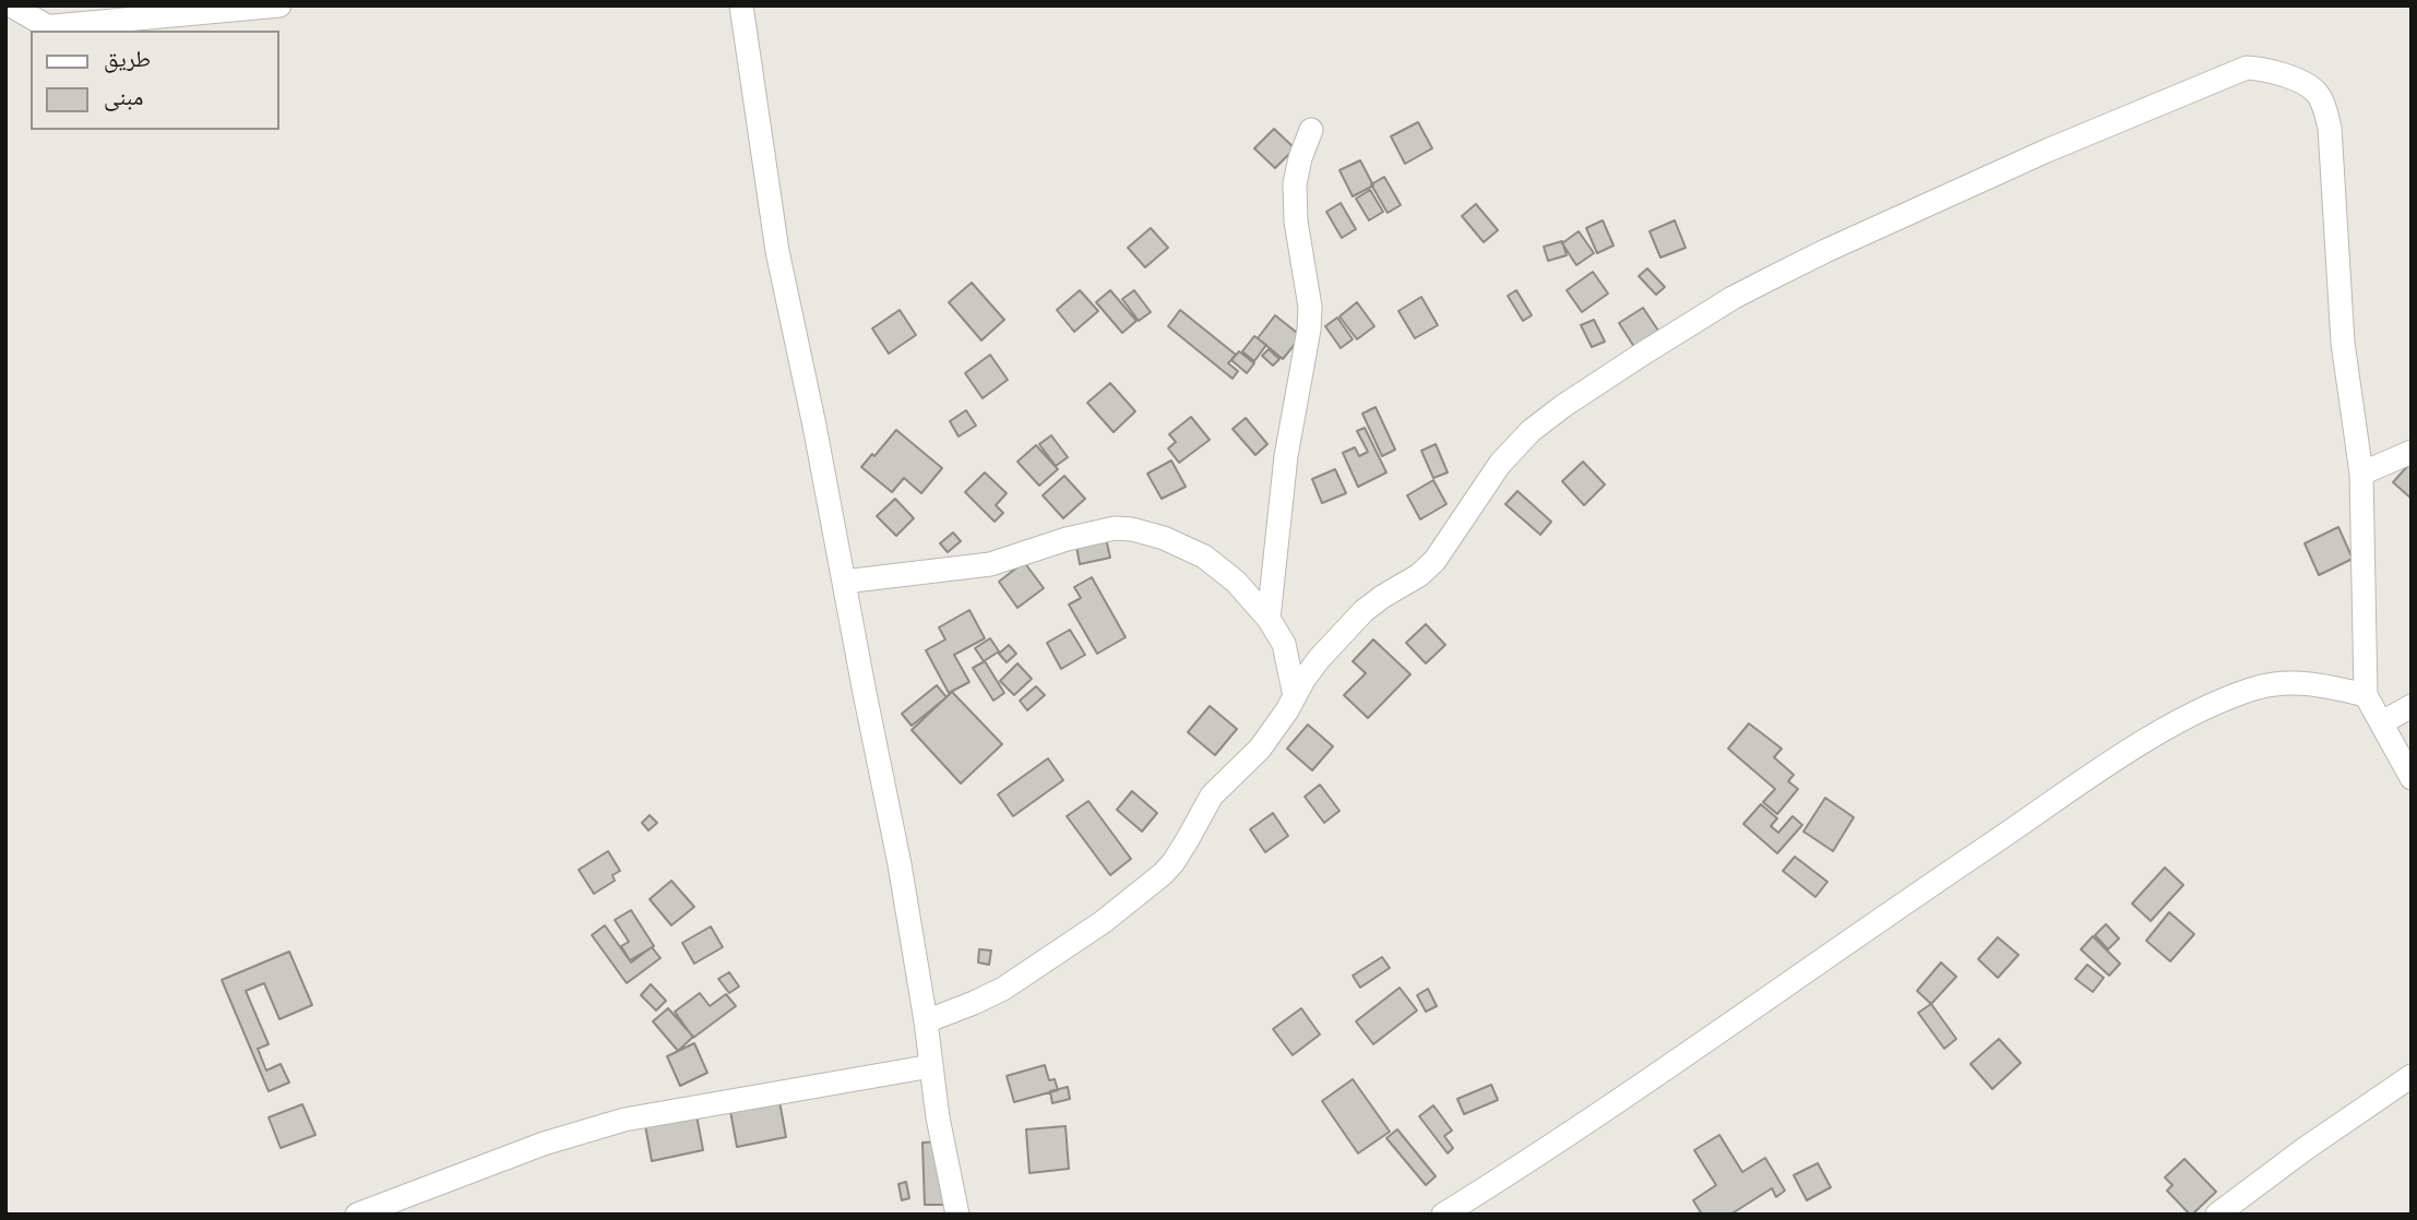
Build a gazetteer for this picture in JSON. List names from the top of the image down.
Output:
{
  "legend": ["طريق", "مبنى"]
}
